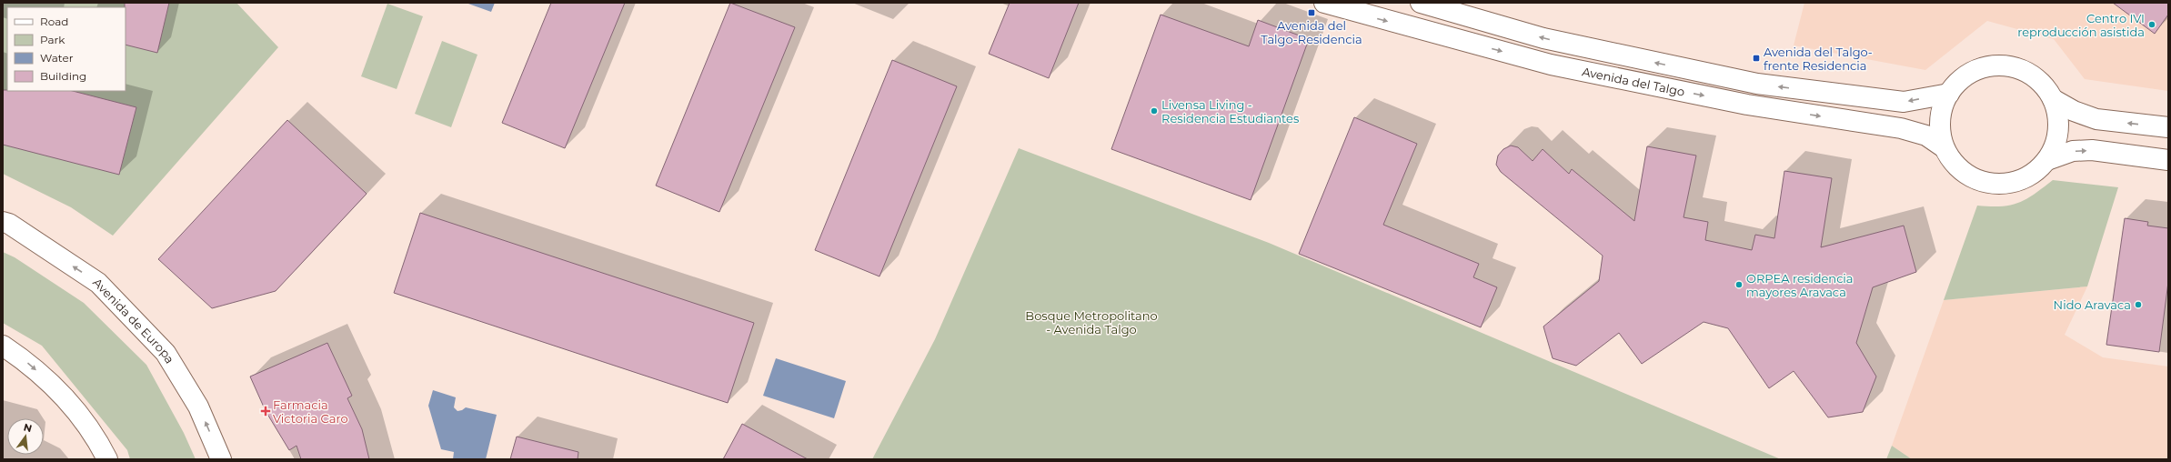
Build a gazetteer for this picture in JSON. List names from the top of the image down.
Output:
{
  "streets": {
    "street": ["Avenida del Talgo", "Avenida de Europa"]
  },
  "parks": ["Bosque Metropolitano - Avenida Talgo"],
  "places": {
    "transit": ["Avenida del Talgo-Residencia", "Avenida del Talgo- frente Residencia"],
    "other": [
      "Centro IVI reproducción asistida",
      "Livensa Living - Residencia Estudiantes",
      "ORPEA residencia mayores Aravaca",
      "Nido Aravaca"
    ],
    "health": ["Farmacia Victoria Caro"]
  },
  "legend": [
    "Road",
    "Park",
    "Water",
    "Building"
  ],
  "north": "top"
}
